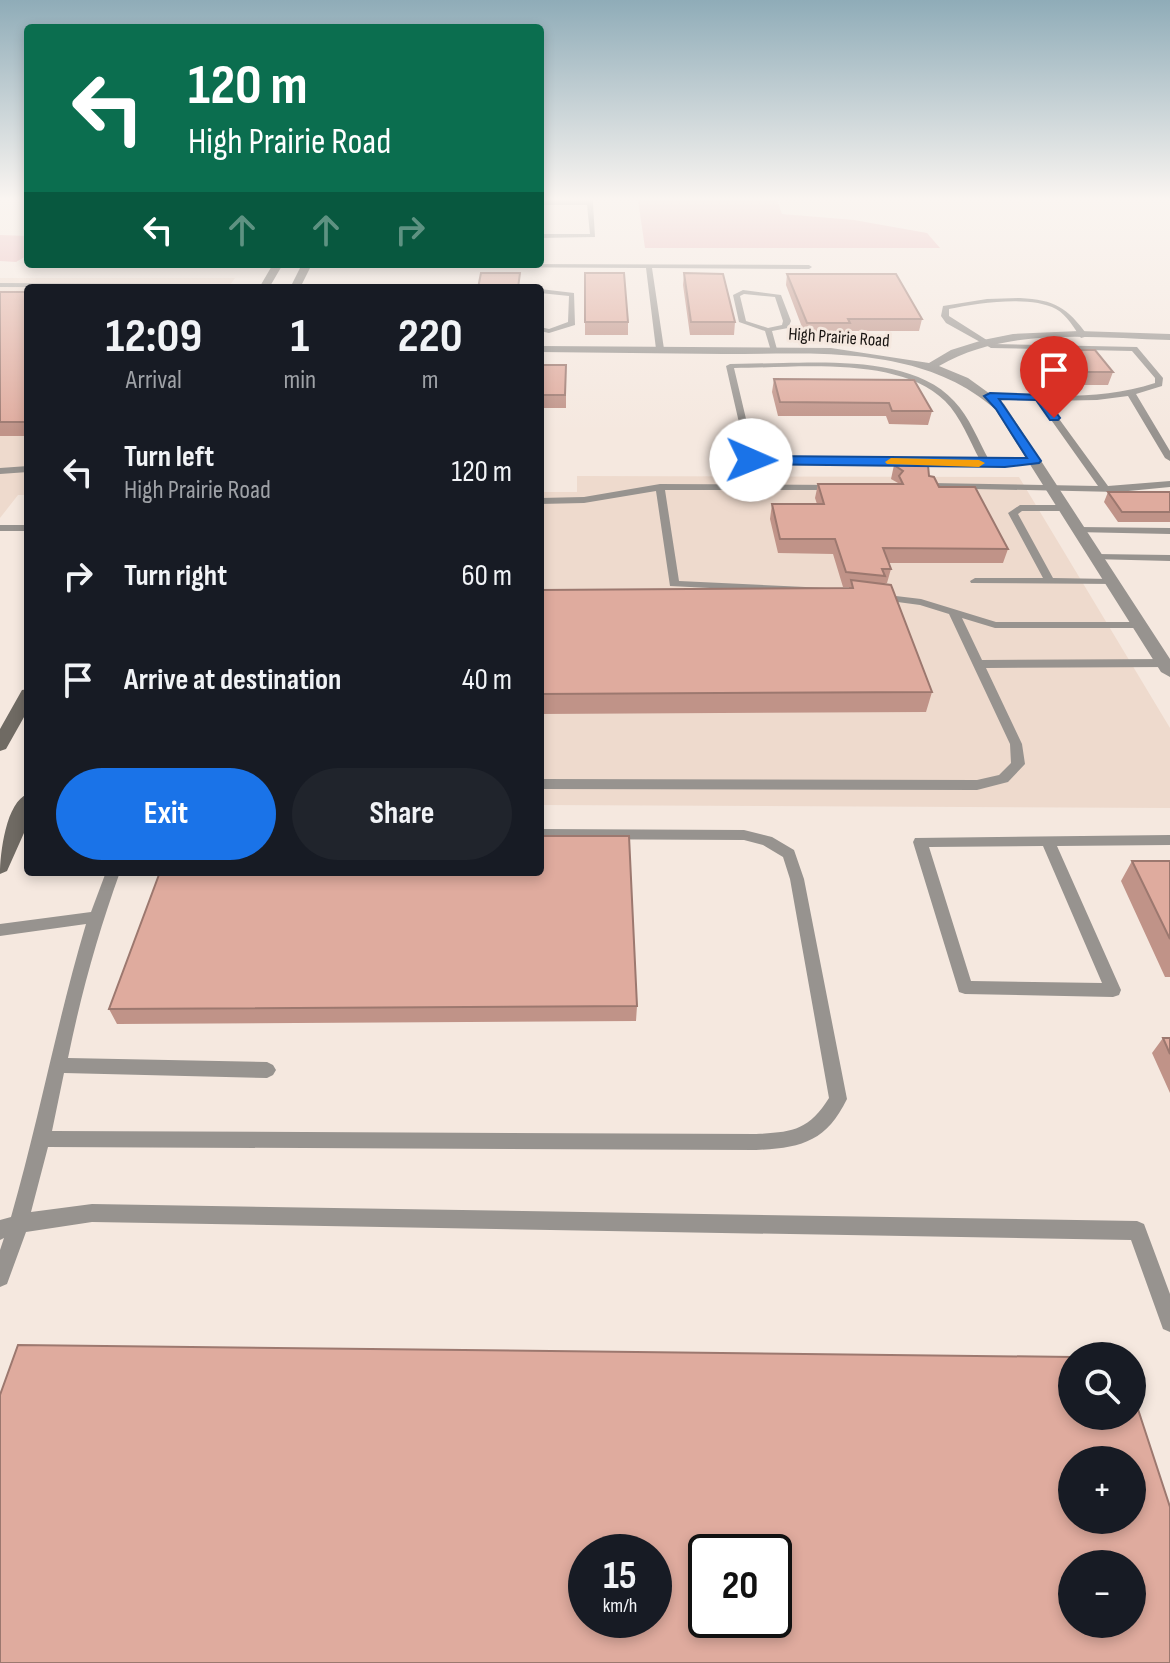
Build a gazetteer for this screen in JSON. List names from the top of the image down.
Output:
{
  "streets": {
    "street": ["High Prairie Road"]
  },
  "page": {
    "turn": ["120 m", "High Prairie Road"],
    "eta": [
      "12:09",
      "Arrival",
      "1",
      "min",
      "220",
      "m"
    ],
    "list": [
      {
        "name": "Turn left",
        "note": "High Prairie Road",
        "value": "120 m"
      },
      {
        "name": "Turn right",
        "value": "60 m"
      },
      {
        "name": "Arrive at destination",
        "value": "40 m"
      }
    ],
    "buttons": ["Exit", "Share"],
    "map_buttons": ["+", "−"],
    "speed": "15 km/h",
    "limit": "20"
  }
}
